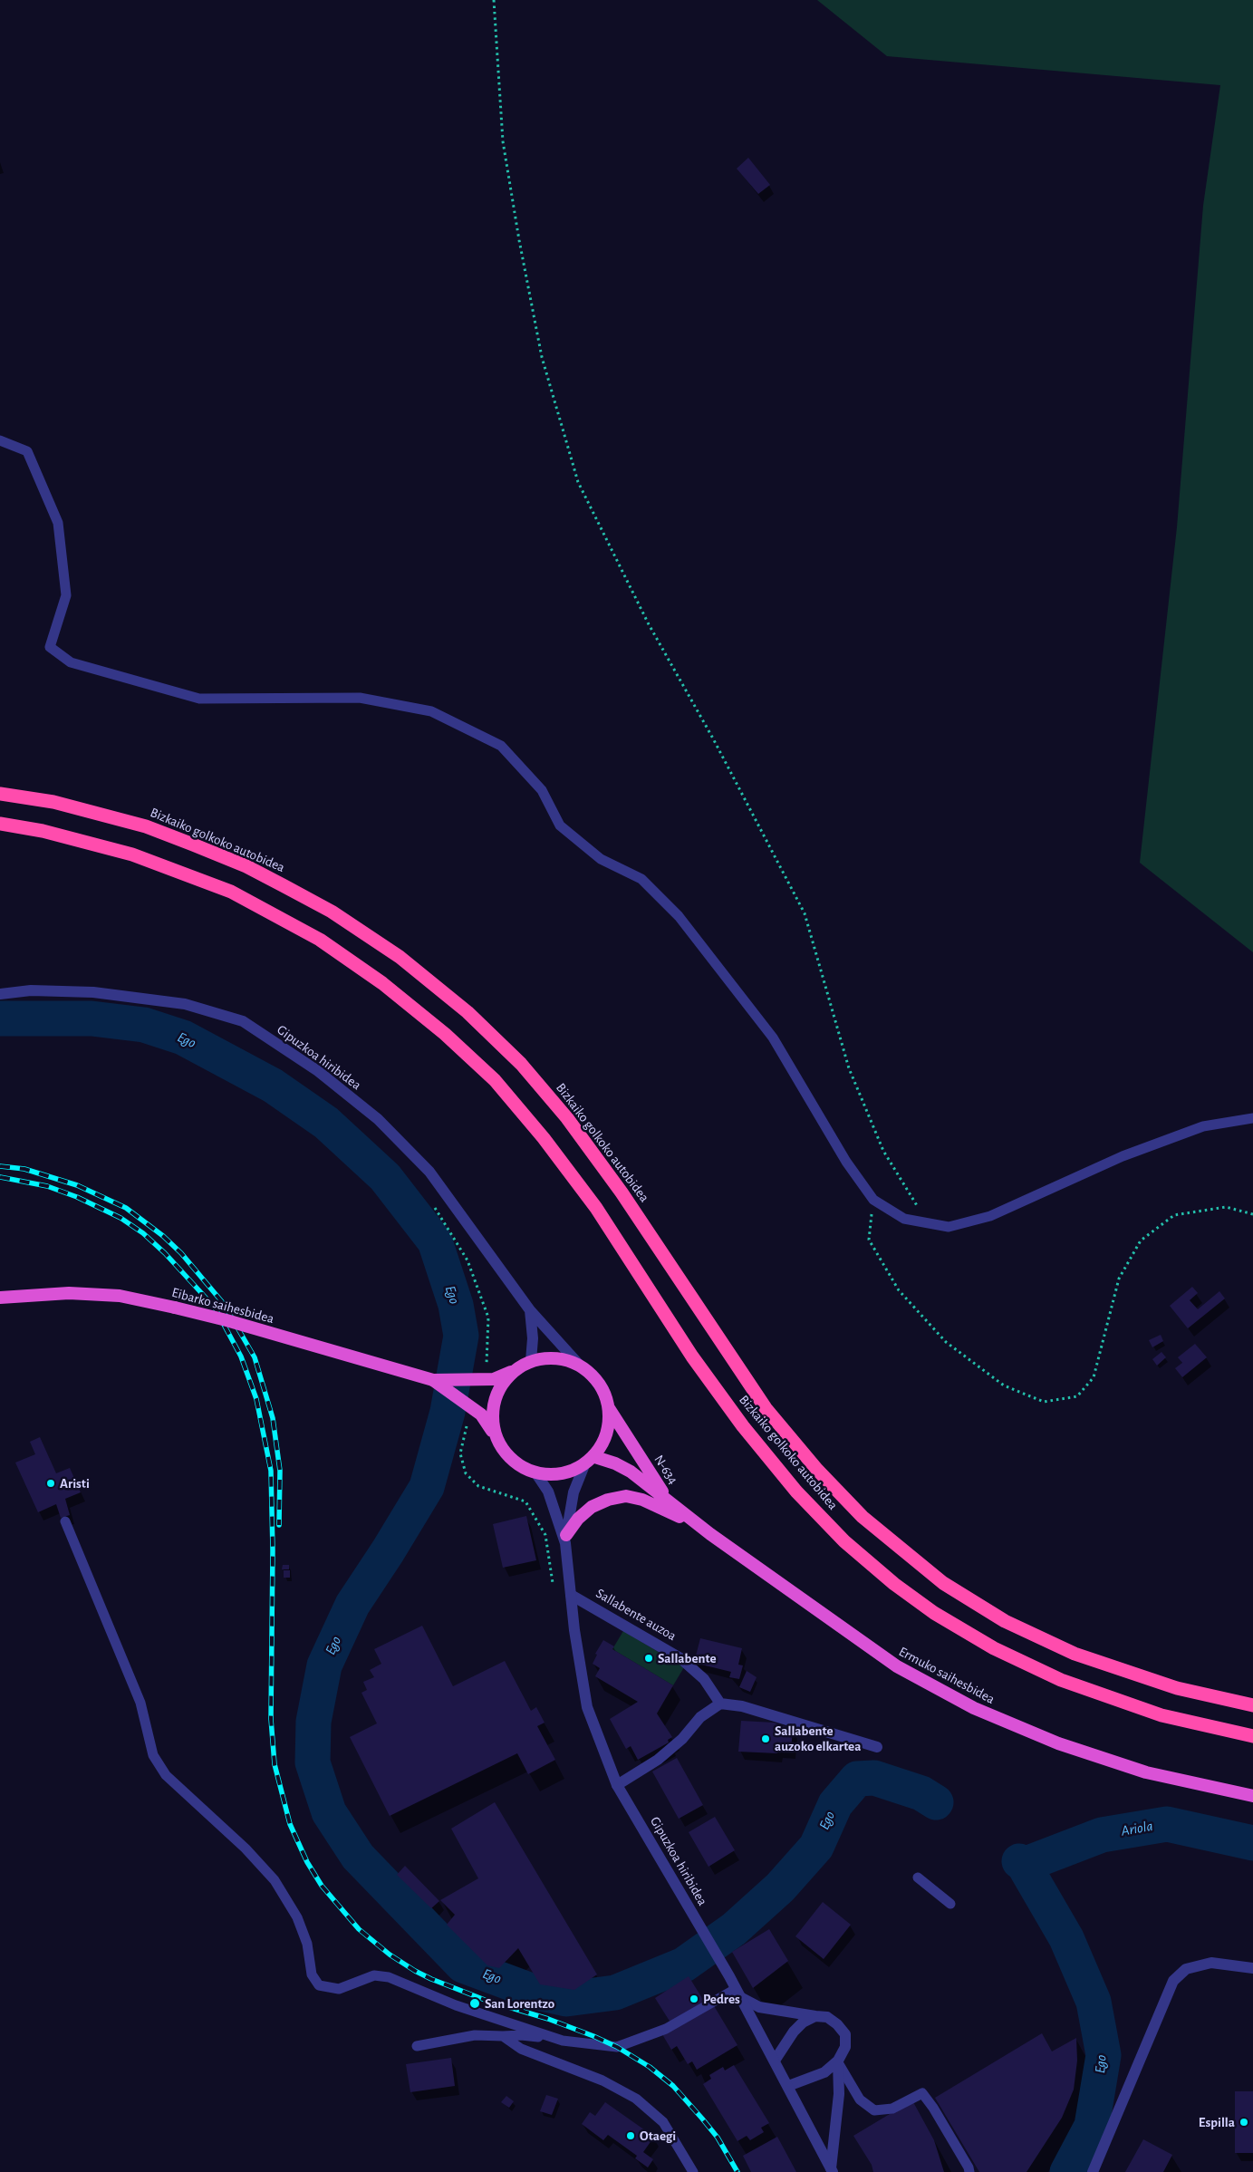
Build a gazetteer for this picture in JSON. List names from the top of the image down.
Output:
{
  "streets": {
    "highway": [
      "Bizkaiko golkoko autobidea",
      "Eibarko saihesbidea",
      "N-634",
      "Ermuko saihesbidea"
    ],
    "street": ["Gipuzkoa hiribidea", "Sallabente auzoa"]
  },
  "crossings": [
    ["Gipuzkoa hiribidea", "Eibarko saihesbidea"],
    ["Gipuzkoa hiribidea", "N-634"],
    ["Gipuzkoa hiribidea", "Sallabente auzoa"],
    ["Eibarko saihesbidea", "N-634"],
    ["N-634", "Ermuko saihesbidea"]
  ],
  "water": ["Ego", "Ariola"],
  "places": [
    "Aristi",
    "Sallabente",
    "Sallabente auzoko elkartea",
    "Pedres",
    "San Lorentzo",
    "Espilla",
    "Otaegi"
  ]
}
